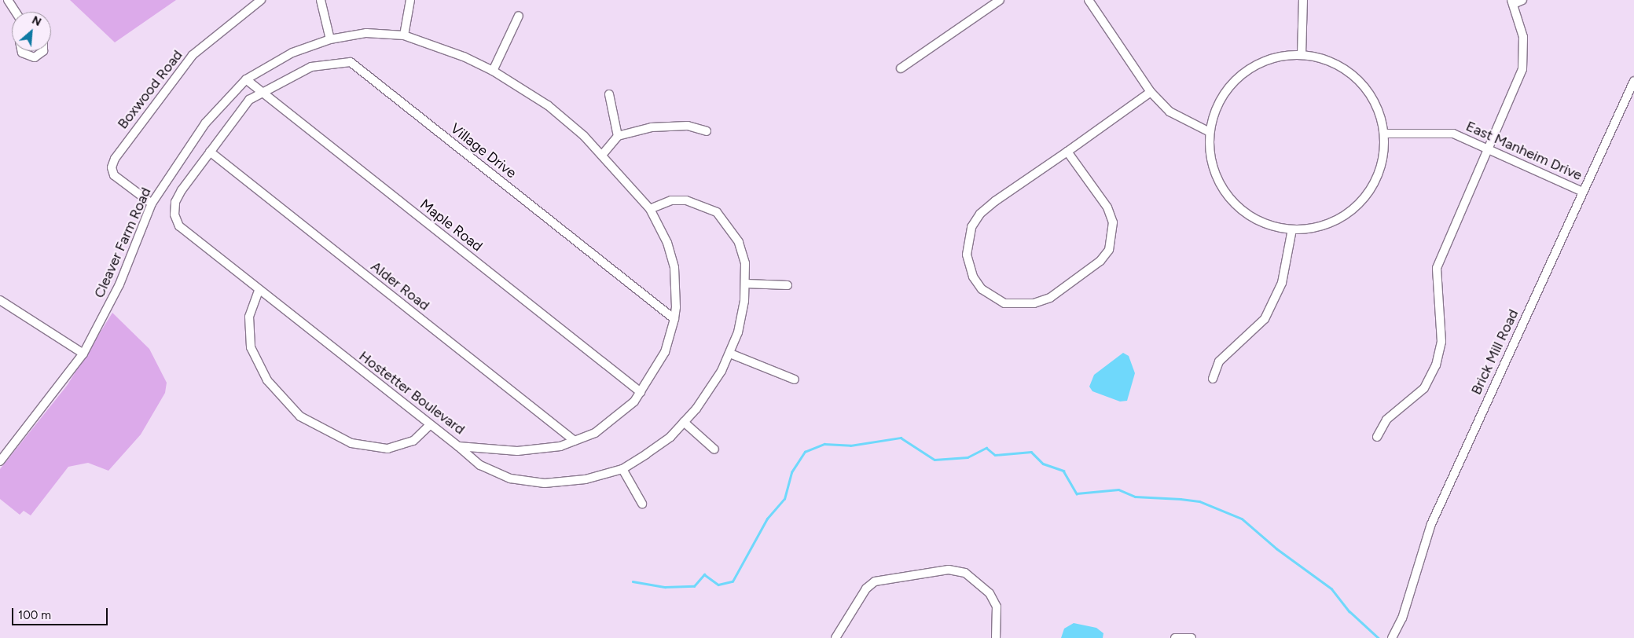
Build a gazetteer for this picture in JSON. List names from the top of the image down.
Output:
{
  "streets": {
    "street": [
      "Boxwood Road",
      "Village Drive",
      "East Manheim Drive",
      "Maple Road",
      "Cleaver Farm Road",
      "Alder Road",
      "Brick Mill Road",
      "Hostetter Boulevard"
    ]
  },
  "crossings": [
    ["Boxwood Road", "Cleaver Farm Road"],
    ["Village Drive", "Maple Road"],
    ["Village Drive", "Hostetter Boulevard"],
    ["East Manheim Drive", "Brick Mill Road"],
    ["Maple Road", "Cleaver Farm Road"],
    ["Maple Road", "Hostetter Boulevard"],
    ["Cleaver Farm Road", "Hostetter Boulevard"],
    ["Alder Road", "Hostetter Boulevard"]
  ],
  "scale_bar": "100 m",
  "north": "top right"
}
